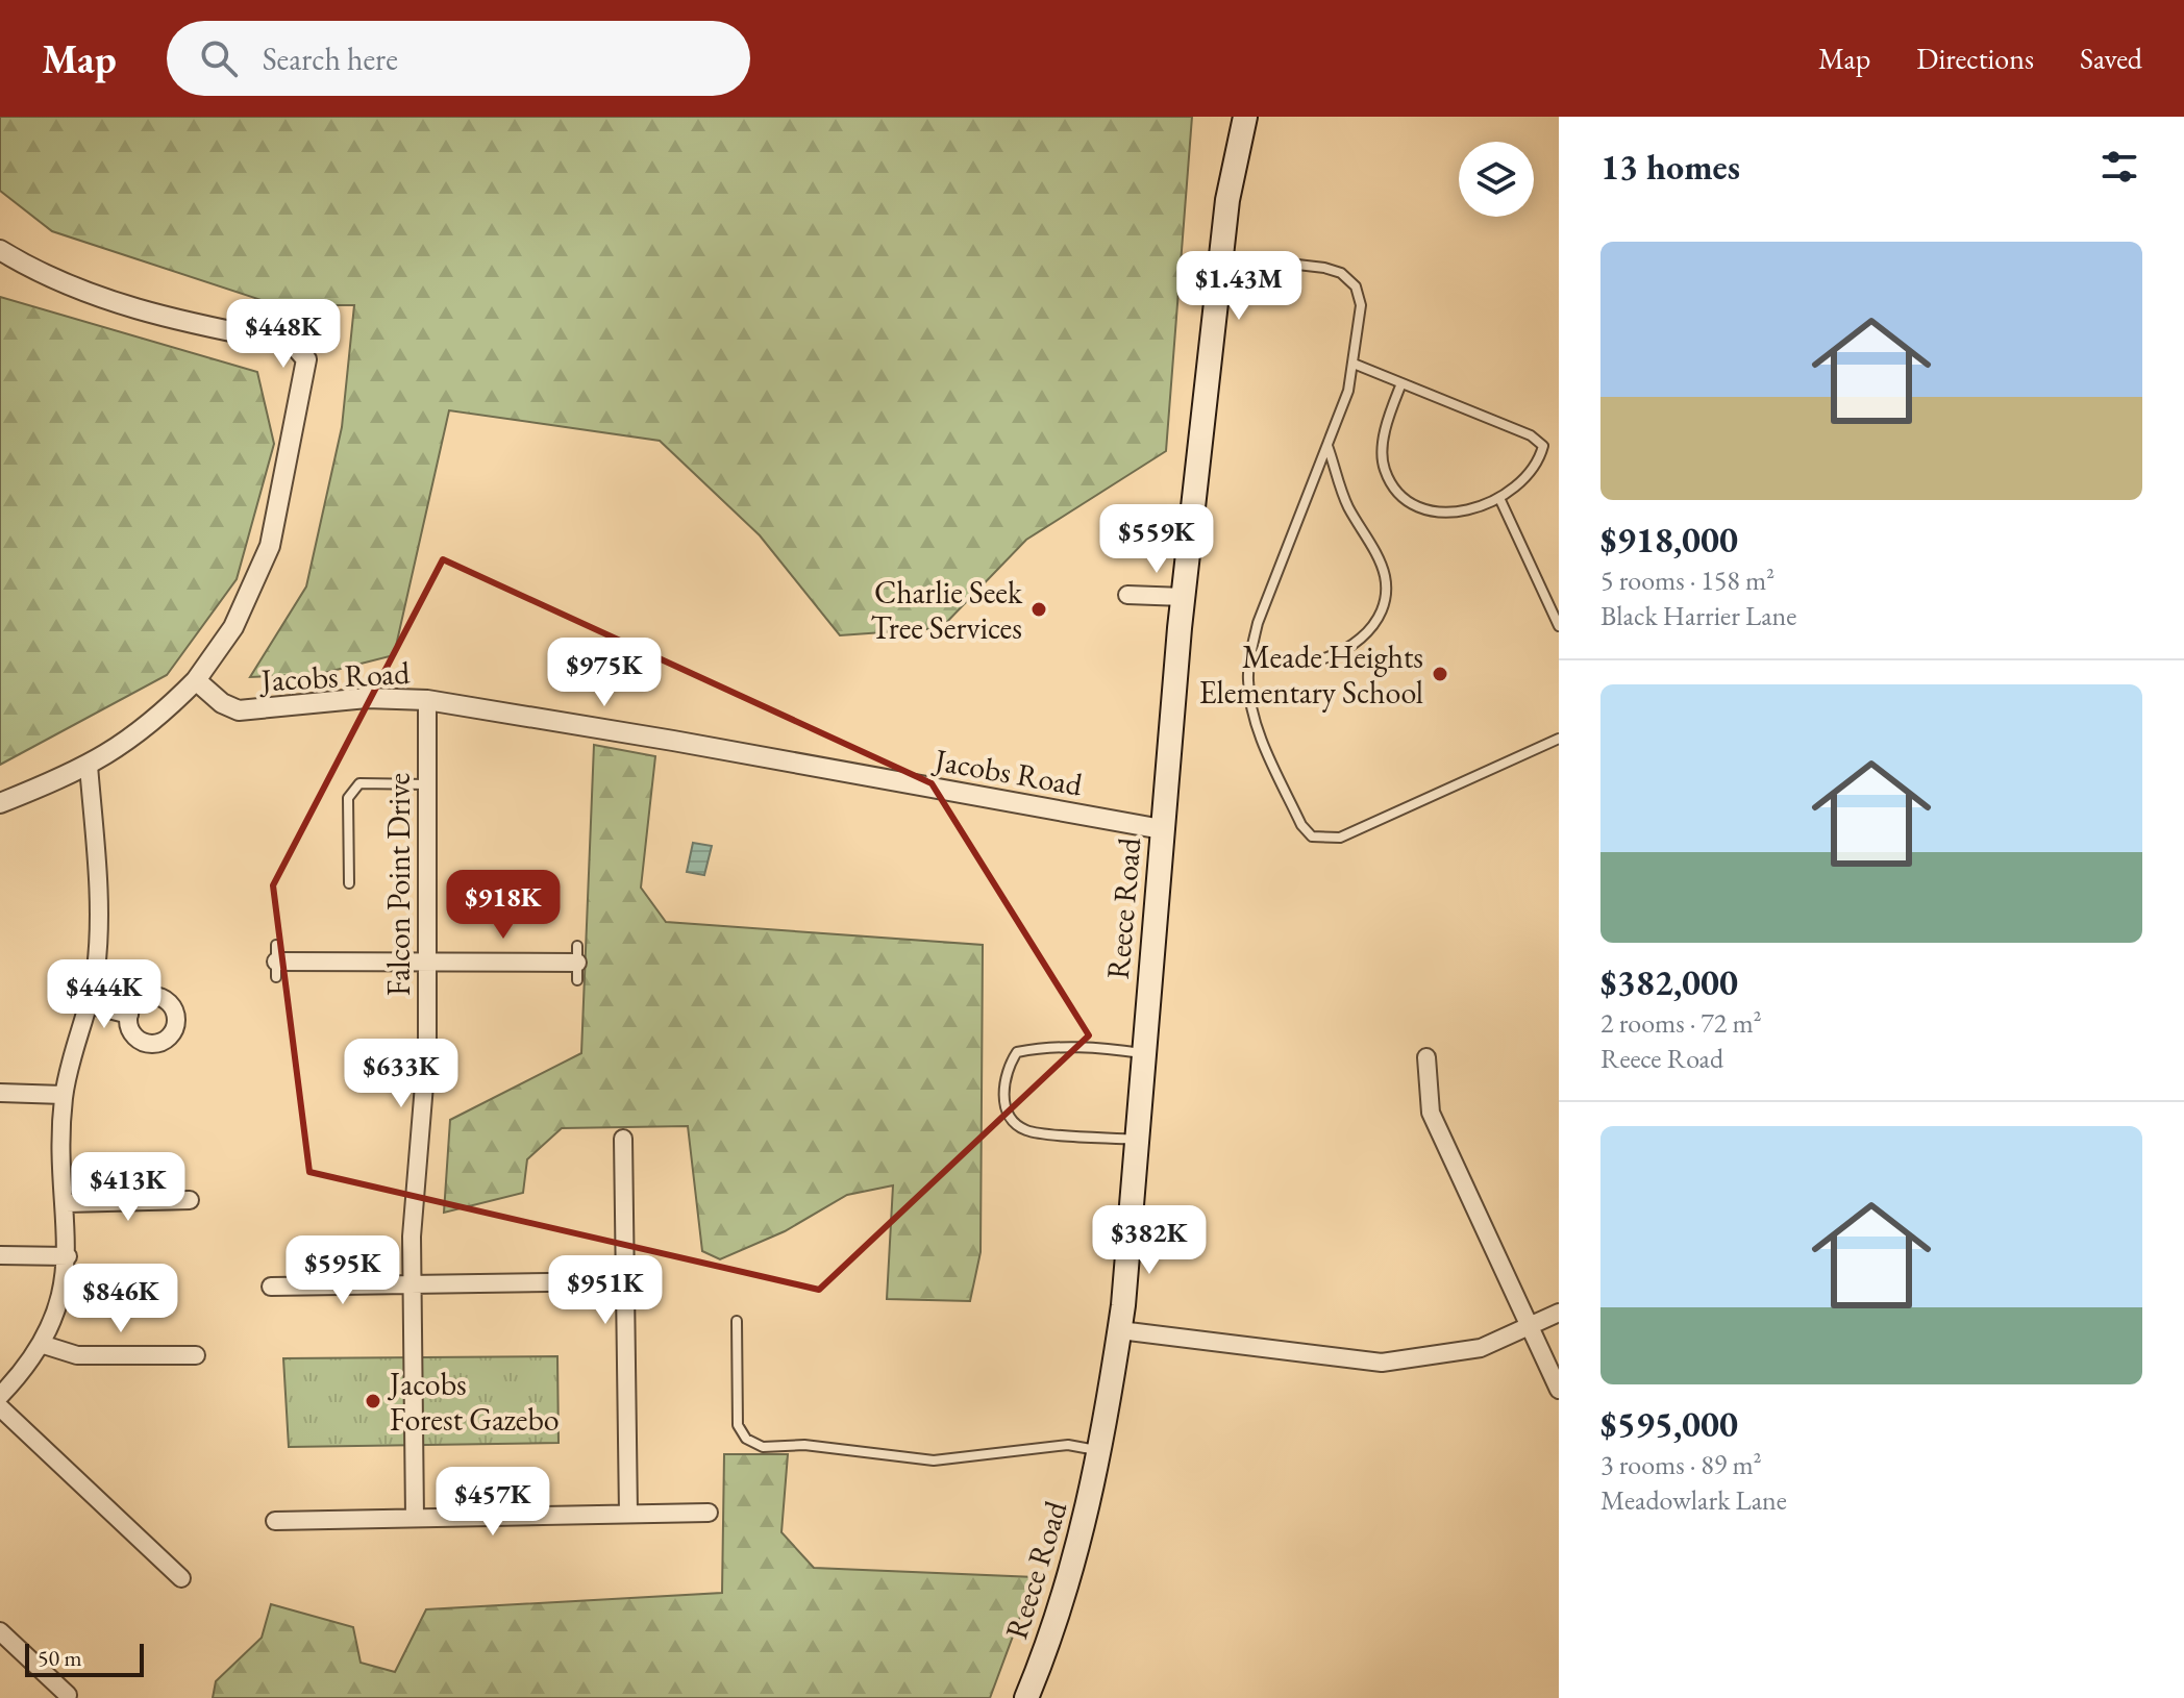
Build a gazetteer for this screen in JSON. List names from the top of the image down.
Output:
{
  "streets": {
    "main road": ["Reece Road"],
    "street": ["Jacobs Road", "Falcon Point Drive"]
  },
  "crossings": [
    ["Jacobs Road", "Falcon Point Drive"],
    ["Jacobs Road", "Reece Road"]
  ],
  "places": ["Charlie Seek Tree Services", "Meade Heights Elementary School", "Jacobs Forest Gazebo"],
  "scale_bar": "50 m",
  "page": {
    "header": "Map",
    "search": "Search here",
    "nav": ["Map", "Directions", "Saved"],
    "heading": "13 homes",
    "list": [
      {
        "name": "$918,000",
        "note": "5 rooms · 158 m² · Black Harrier Lane"
      },
      {
        "name": "$382,000",
        "note": "2 rooms · 72 m² · Reece Road"
      },
      {
        "name": "$595,000",
        "note": "3 rooms · 89 m² · Meadowlark Lane"
      }
    ],
    "price": [
      "$1.43M",
      "$448K",
      "$559K",
      "$975K",
      "$918K",
      "$444K",
      "$633K",
      "$413K",
      "$382K",
      "$595K",
      "$951K",
      "$846K",
      "$457K"
    ],
    "scale": "50 m"
  }
}
